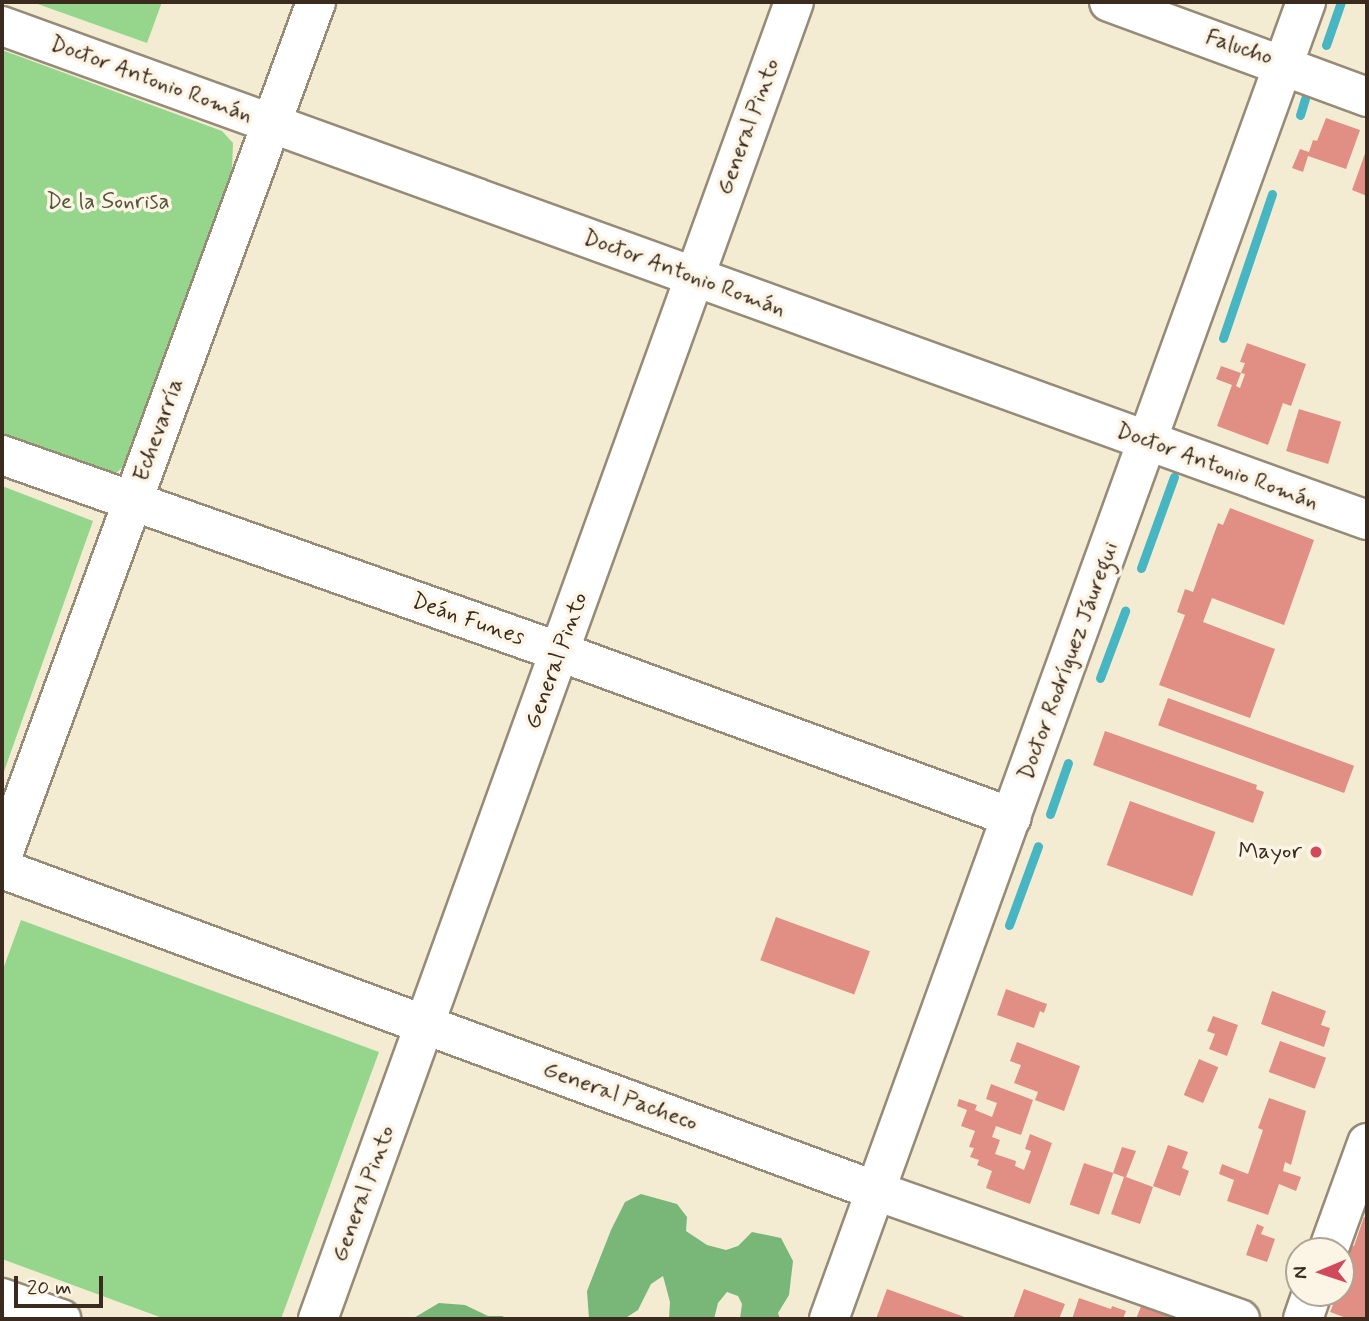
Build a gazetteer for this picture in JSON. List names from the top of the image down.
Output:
{
  "streets": {
    "street": [
      "Falucho",
      "Doctor Antonio Román",
      "General Pinto",
      "Echevarría",
      "Deán Funes",
      "Doctor Rodríguez Jáuregui",
      "General Pacheco"
    ]
  },
  "crossings": [
    ["Falucho", "Doctor Rodríguez Jáuregui"],
    ["Doctor Antonio Román", "General Pinto"],
    ["Doctor Antonio Román", "Echevarría"],
    ["Doctor Antonio Román", "Doctor Rodríguez Jáuregui"],
    ["General Pinto", "Deán Funes"],
    ["General Pinto", "General Pacheco"],
    ["Echevarría", "Deán Funes"],
    ["Deán Funes", "Doctor Rodríguez Jáuregui"],
    ["Doctor Rodríguez Jáuregui", "General Pacheco"]
  ],
  "parks": ["De la Sonrisa"],
  "places": ["Mayor"],
  "scale_bar": "20 m",
  "north": "left"
}
